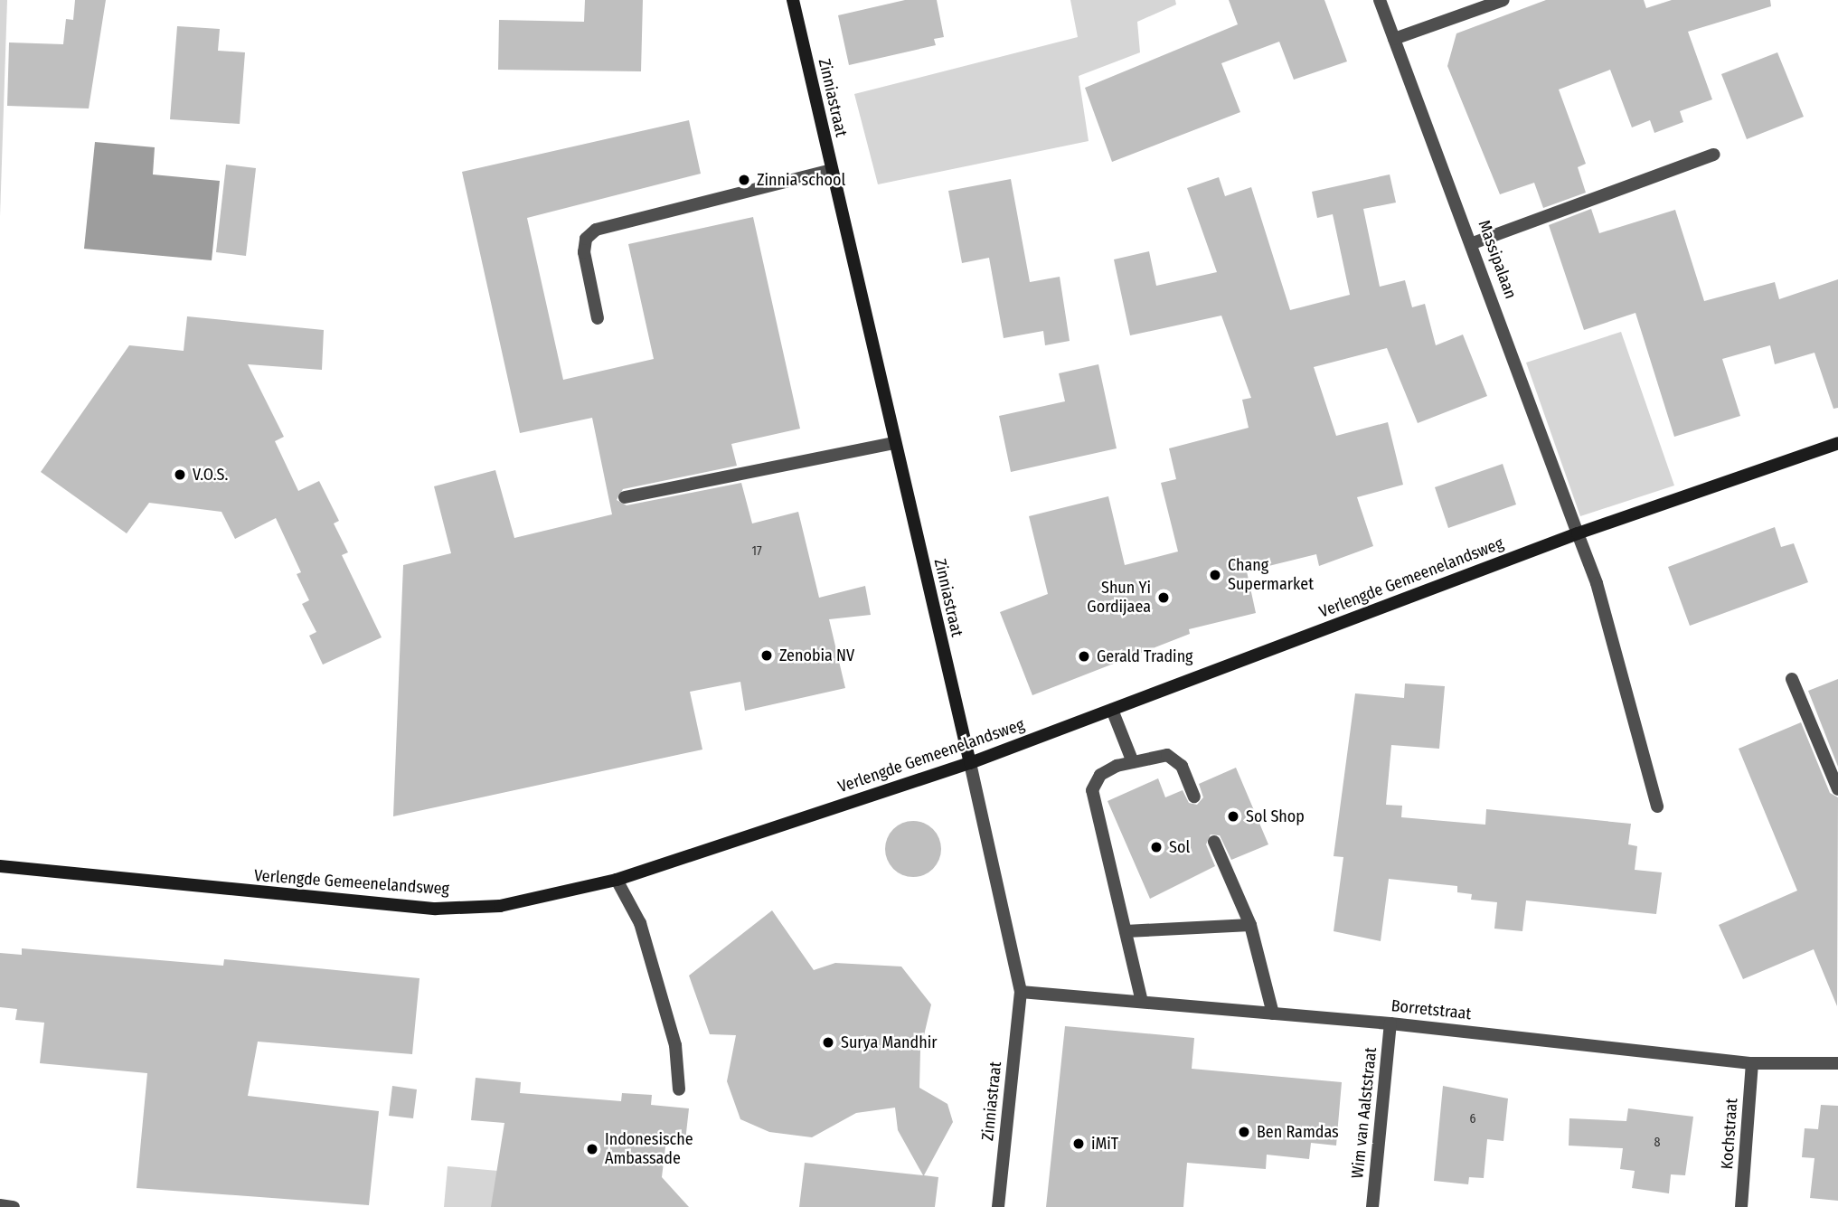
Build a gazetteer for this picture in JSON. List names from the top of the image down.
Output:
{
  "streets": {
    "street": [
      "Zinniastraat",
      "Massipalaan",
      "Verlengde Gemeenelandsweg",
      "Borretstraat",
      "Wim van Aalststraat",
      "Kochstraat"
    ]
  },
  "crossings": [
    ["Zinniastraat", "Verlengde Gemeenelandsweg"],
    ["Zinniastraat", "Borretstraat"],
    ["Massipalaan", "Verlengde Gemeenelandsweg"],
    ["Borretstraat", "Wim van Aalststraat"],
    ["Borretstraat", "Kochstraat"]
  ],
  "places": [
    "Zinnia school",
    "V.O.S.",
    "Chang Supermarket",
    "Shun Yi Gordijaea",
    "Zenobia NV",
    "Gerald Trading",
    "Sol Shop",
    "Sol",
    "Surya Mandhir",
    "Ben Ramdas",
    "iMiT",
    "Indonesische Ambassade"
  ],
  "house_numbers": ["17", "6", "8"]
}
